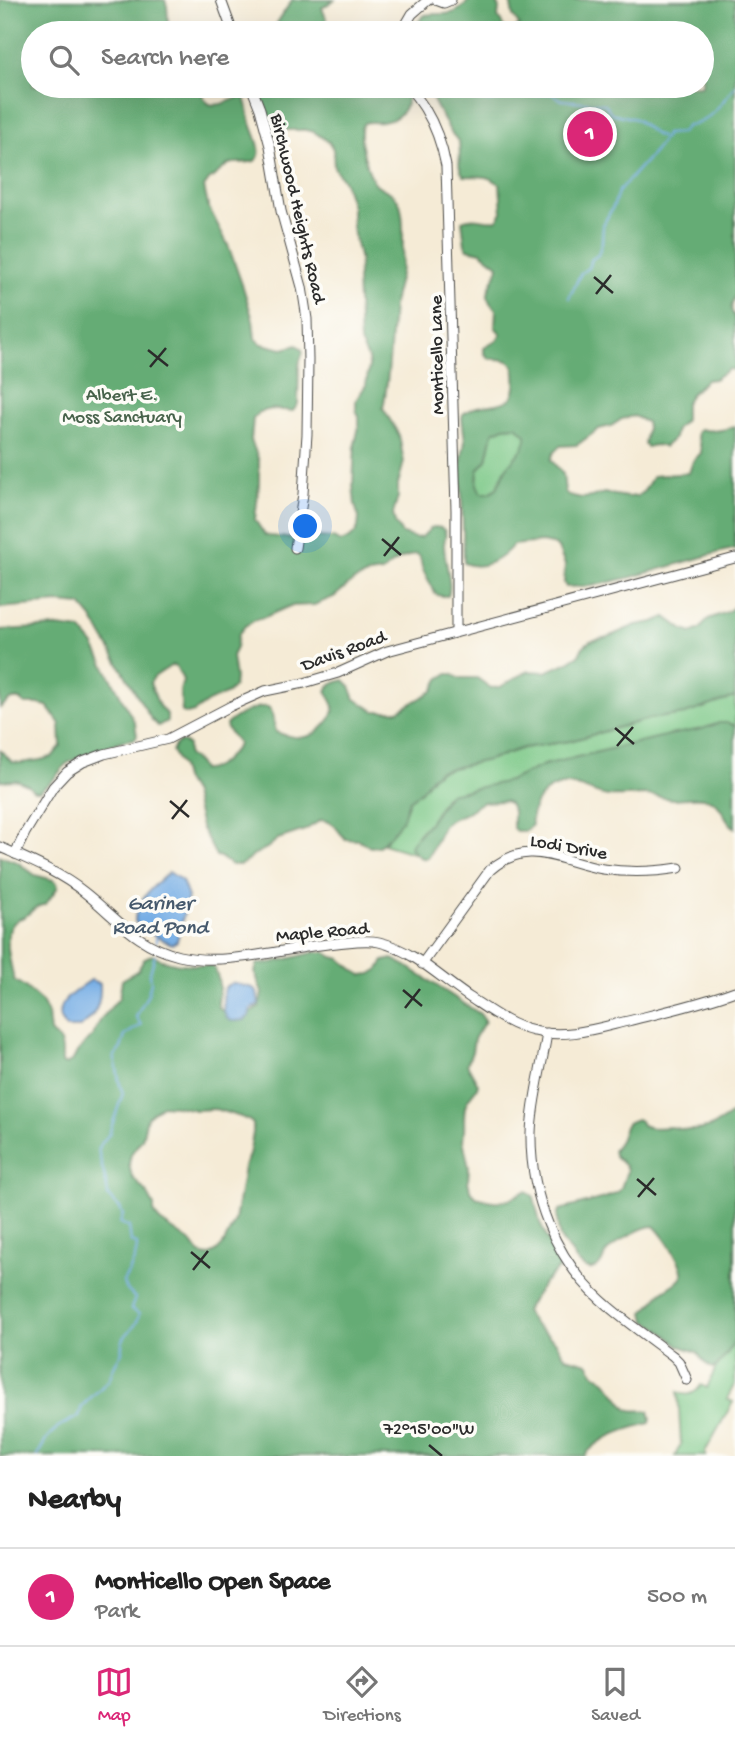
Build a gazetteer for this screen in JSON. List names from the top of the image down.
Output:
{
  "streets": {
    "street": [
      "Birchwood Heights Road",
      "Monticello Lane",
      "Davis Road",
      "Lodi Drive",
      "Maple Road"
    ]
  },
  "crossings": [
    ["Monticello Lane", "Davis Road"],
    ["Davis Road", "Maple Road"],
    ["Lodi Drive", "Maple Road"]
  ],
  "water": ["Gariner Road Pond"],
  "parks": ["Albert E. Moss Sanctuary"],
  "page": {
    "search": "Search here",
    "pins": "1",
    "heading": "Nearby",
    "list": [
      {
        "mark": "1",
        "name": "Monticello Open Space",
        "note": "Park",
        "value": "500 m"
      }
    ],
    "nav": ["Map", "Directions", "Saved"]
  },
  "coordinates": ["72°15'00\"W"]
}
